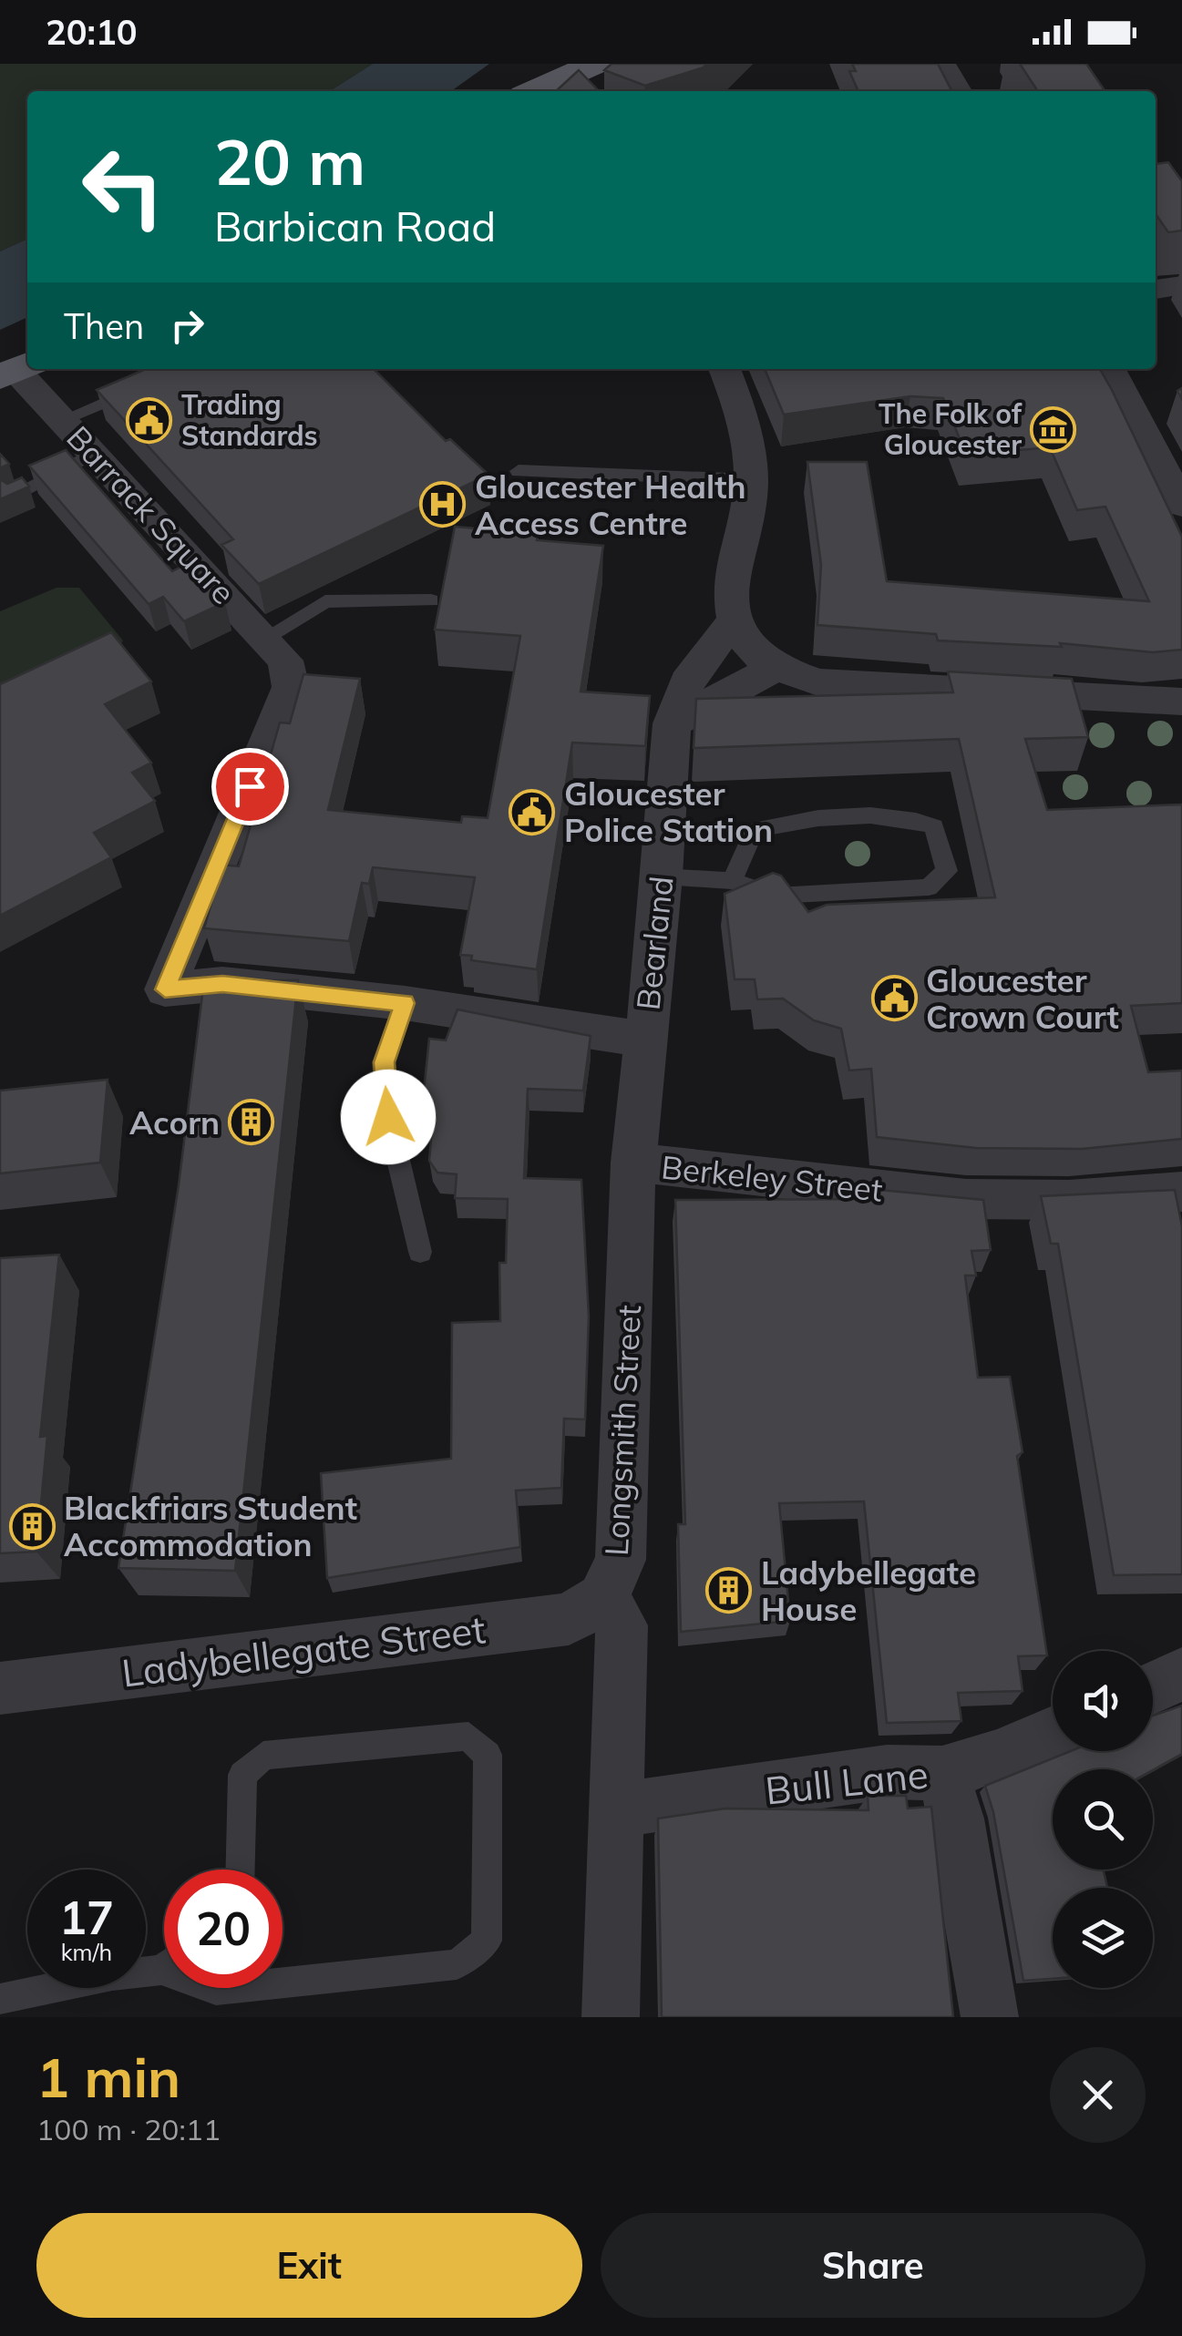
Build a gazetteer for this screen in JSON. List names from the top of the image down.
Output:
{
  "streets": {
    "street": [
      "Barrack Square",
      "Bearland",
      "Berkeley Street",
      "Longsmith Street",
      "Ladybellegate Street",
      "Bull Lane"
    ]
  },
  "crossings": [
    ["Bearland", "Berkeley Street"],
    ["Bearland", "Longsmith Street"],
    ["Berkeley Street", "Longsmith Street"],
    ["Longsmith Street", "Ladybellegate Street"],
    ["Longsmith Street", "Bull Lane"]
  ],
  "places": {
    "public building": ["Trading Standards", "Gloucester Police Station", "Gloucester Crown Court"],
    "museum": ["The Folk of Gloucester"],
    "hospital": ["Gloucester Health Access Centre"],
    "building": ["Acorn", "Blackfriars Student Accommodation", "Ladybellegate House"]
  },
  "page": {
    "status": "20:10",
    "turn": ["20 m", "Barbican Road"],
    "then": "Then",
    "speed": "17 km/h",
    "limit": "20",
    "heading": ["1 min", "100 m · 20:11"],
    "buttons": ["Exit", "Share"]
  }
}
